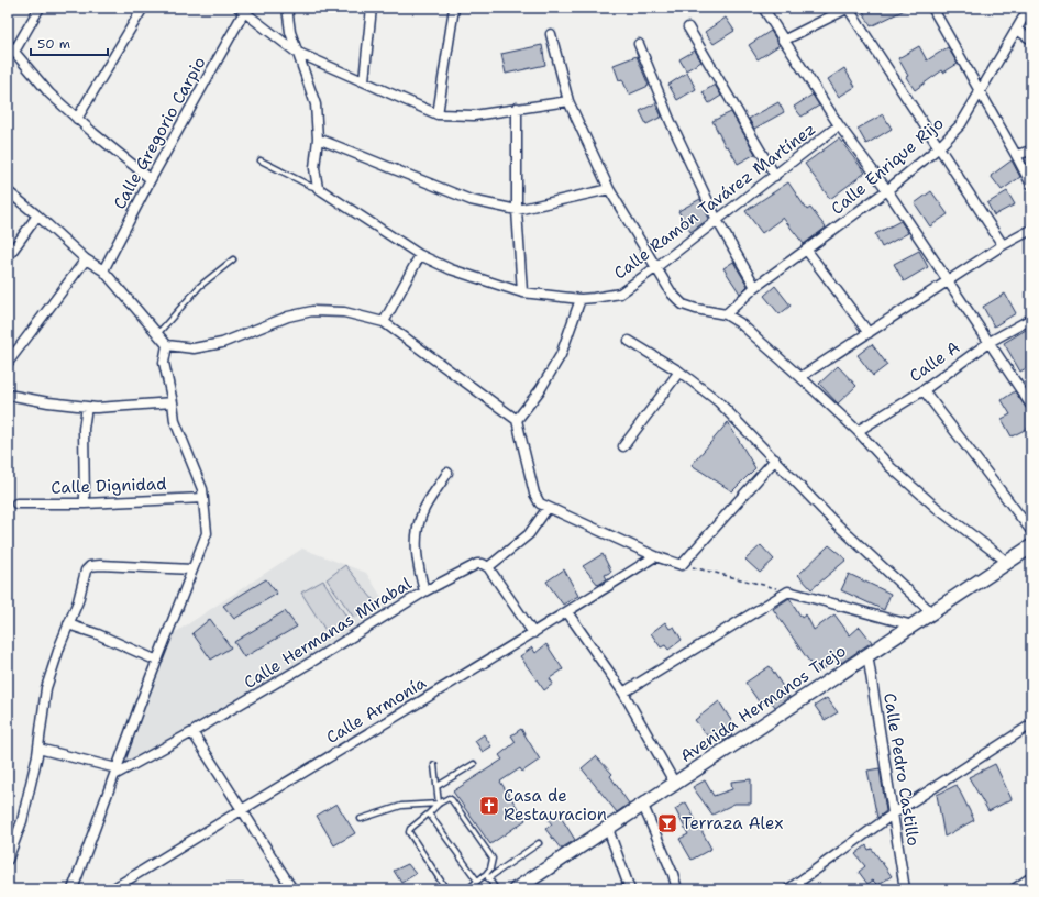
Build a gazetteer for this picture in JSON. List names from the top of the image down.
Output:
{
  "streets": {
    "main road": ["Avenida Hermanos Trejo"],
    "street": [
      "Calle Gregorio Carpio",
      "Calle Enrique Rijo",
      "Calle Ramón Tavárez Martínez",
      "Calle A",
      "Calle Dignidad",
      "Calle Hermanas Mirabal",
      "Calle Armonía",
      "Calle Pedro Castillo"
    ]
  },
  "crossings": [
    ["Avenida Hermanos Trejo", "Calle Pedro Castillo"]
  ],
  "places": {
    "church": ["Casa de Restauracion"],
    "bar": ["Terraza Alex"]
  },
  "scale_bar": "50 m"
}
